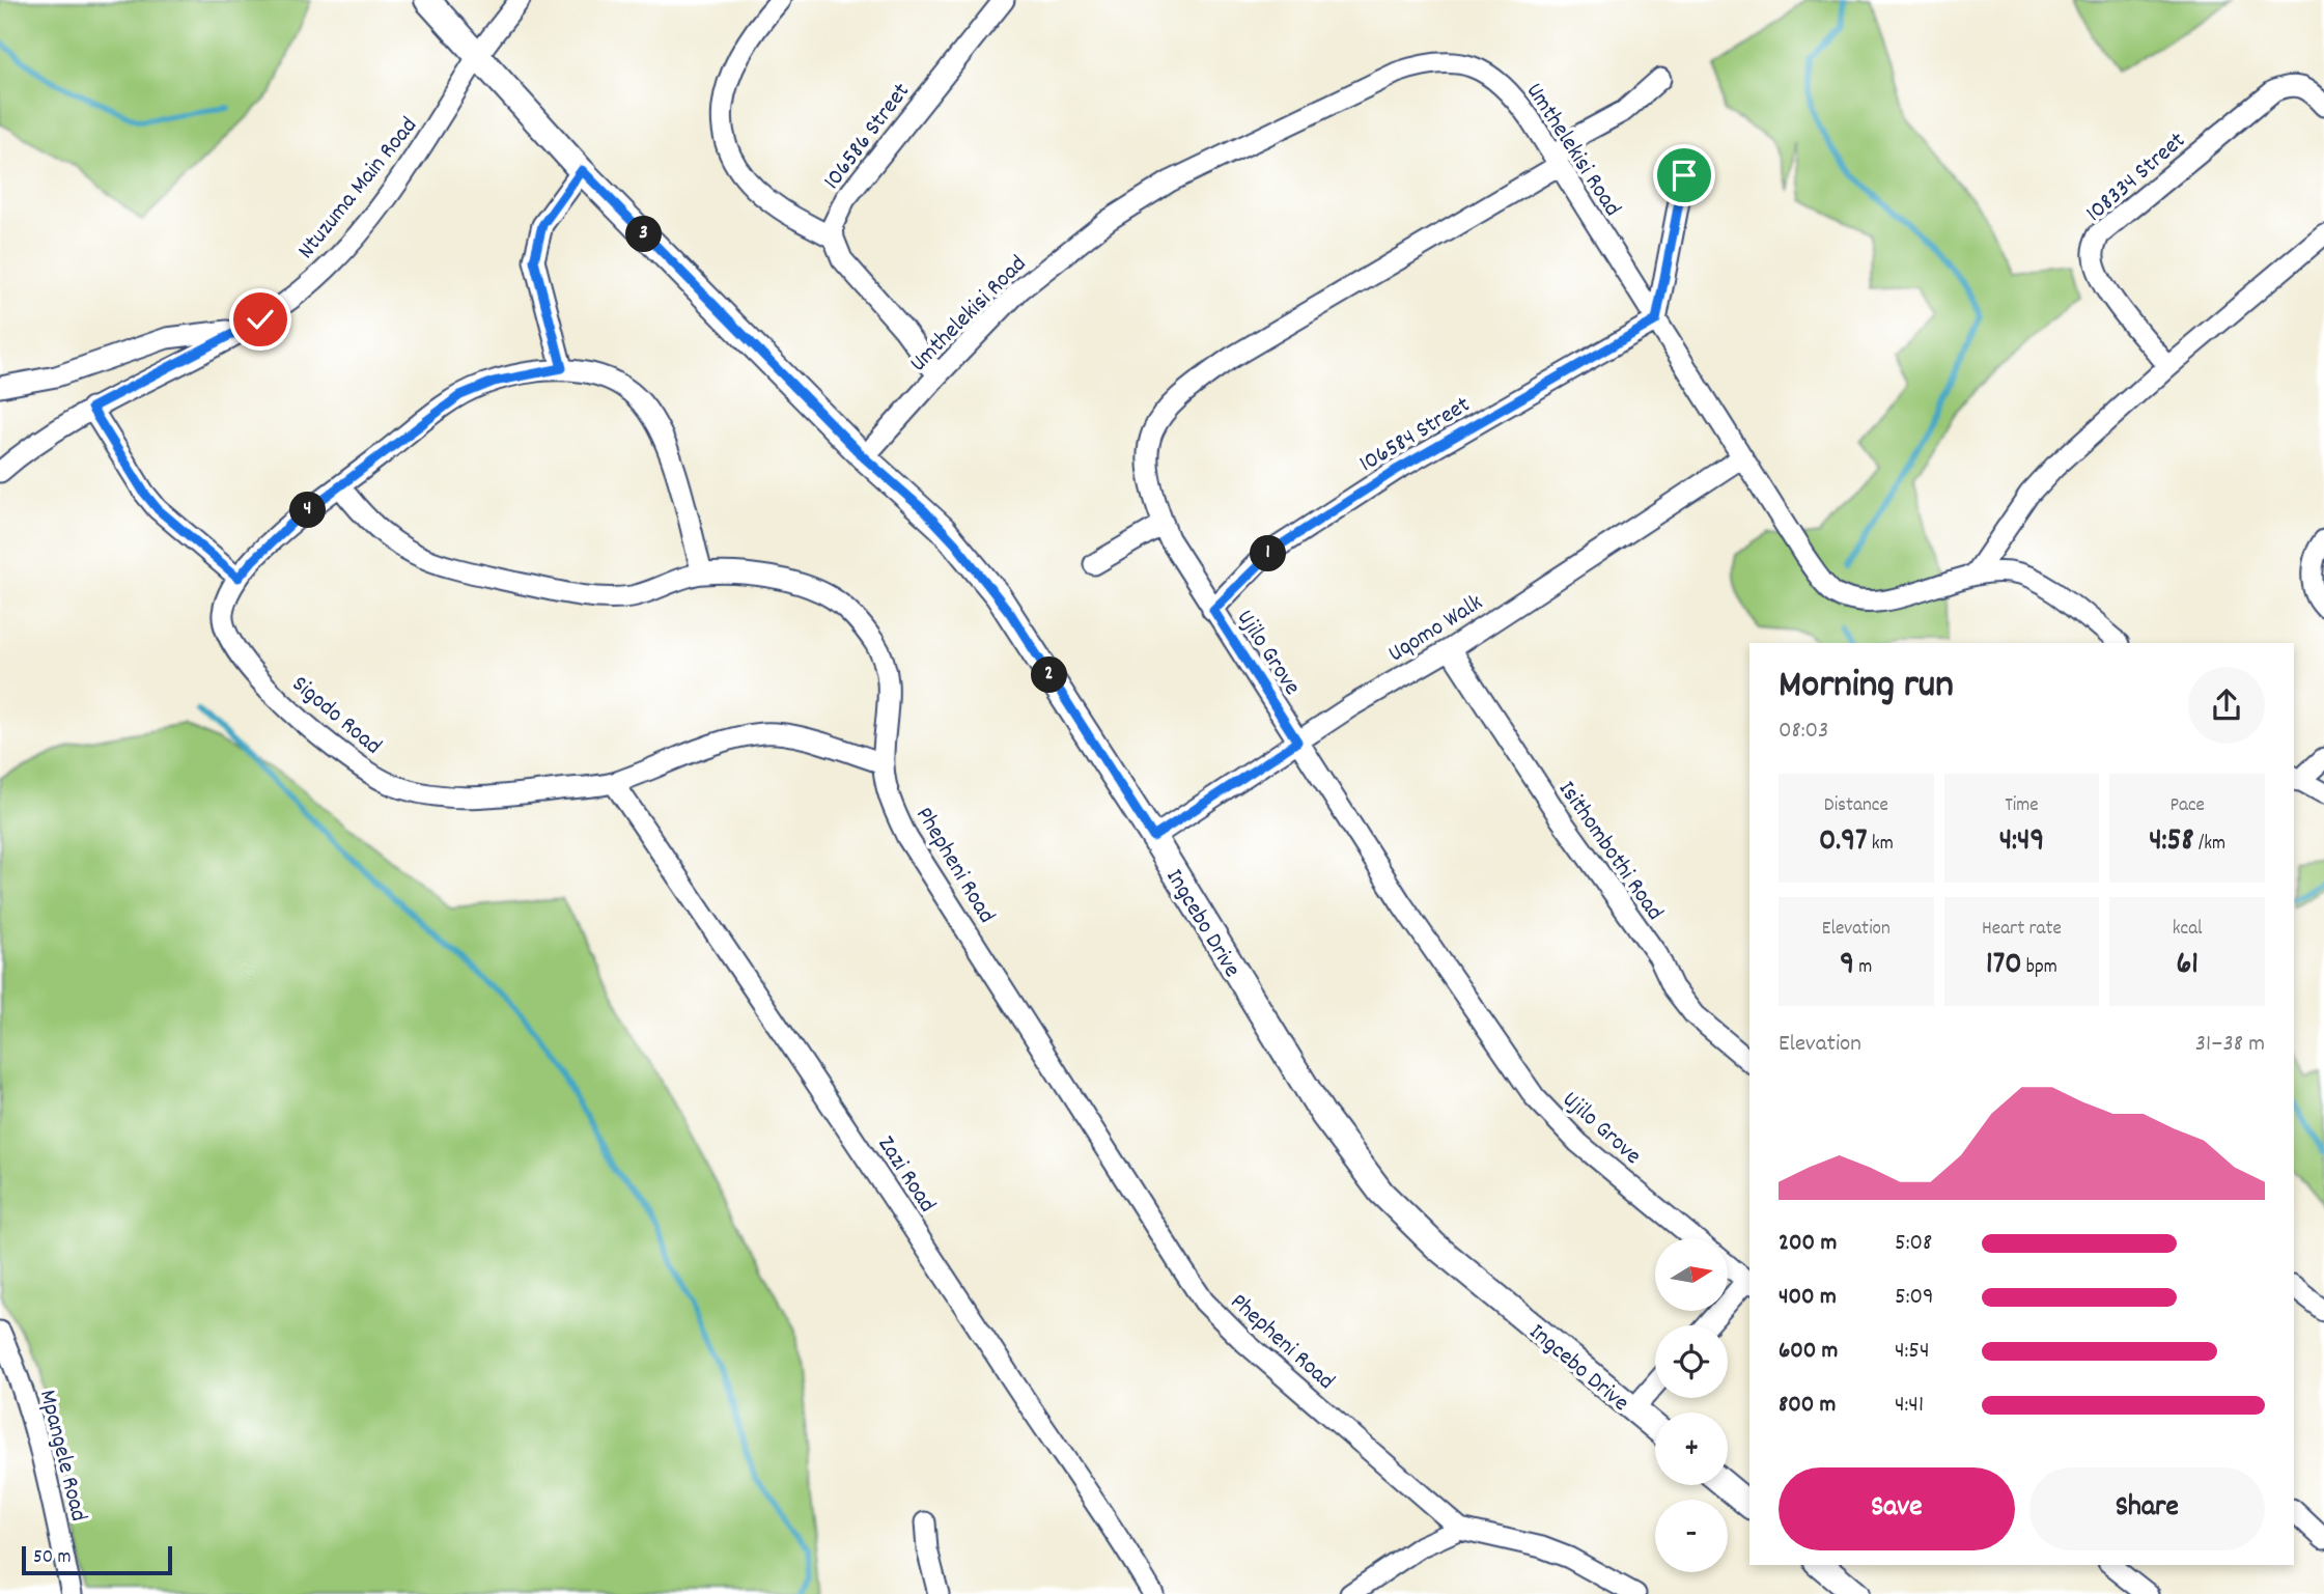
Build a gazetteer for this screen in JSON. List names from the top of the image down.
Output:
{
  "streets": {
    "main road": ["Ingcebo Drive"],
    "street": [
      "106586 Street",
      "Umthelekisi Road",
      "108334 Street",
      "Ntuzuma Main Road",
      "106584 Street",
      "Uqomo Walk",
      "Ujilo Grove",
      "Sigodo Road",
      "Isithombothi Road",
      "Phepheni Road",
      "Zazi Road",
      "Mpangele Road"
    ]
  },
  "crossings": [
    ["Umthelekisi Road", "106584 Street"],
    ["Umthelekisi Road", "Uqomo Walk"],
    ["Umthelekisi Road", "Ujilo Grove"],
    ["Umthelekisi Road", "Ingcebo Drive"],
    ["Ntuzuma Main Road", "Ingcebo Drive"],
    ["106584 Street", "Ujilo Grove"],
    ["Uqomo Walk", "Ujilo Grove"],
    ["Uqomo Walk", "Isithombothi Road"],
    ["Uqomo Walk", "Ingcebo Drive"],
    ["Sigodo Road", "Phepheni Road"],
    ["Sigodo Road", "Zazi Road"]
  ],
  "scale_bar": "50 m",
  "north": "right",
  "page": {
    "pins": [
      "3",
      "4",
      "1",
      "2"
    ],
    "heading": ["Morning run", "08:03"],
    "stats": [
      ["Distance", "0.97 km"],
      ["Time", "4:49"],
      ["Pace", "4:58 /km"],
      ["Elevation", "9 m"],
      ["Heart rate", "170 bpm"],
      ["kcal", "61"]
    ],
    "chart": ["Elevation", "31–38 m"],
    "list": [
      {
        "name": "200 m",
        "note": "5:08"
      },
      {
        "name": "400 m",
        "note": "5:09"
      },
      {
        "name": "600 m",
        "note": "4:54"
      },
      {
        "name": "800 m",
        "note": "4:41"
      }
    ],
    "map_buttons": ["+", "−"],
    "buttons": ["Save", "Share"],
    "scale": "50 m"
  }
}
